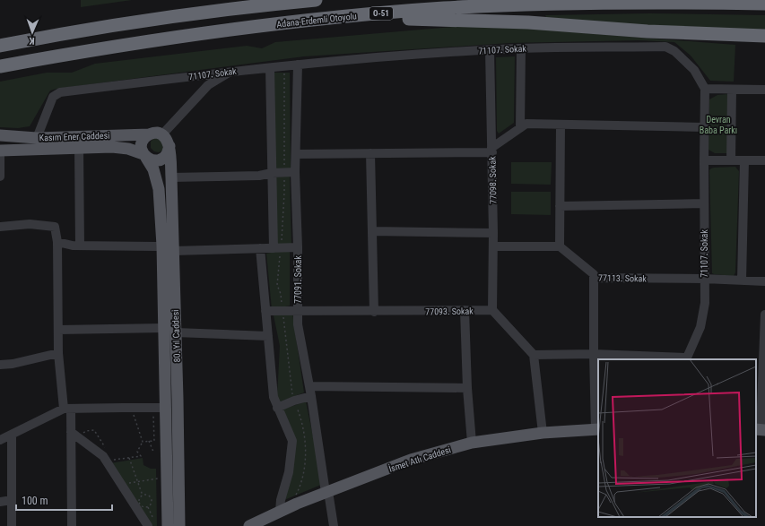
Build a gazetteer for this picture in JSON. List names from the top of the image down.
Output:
{
  "streets": {
    "highway": ["O-51", "Adana-Erdemli Otoyolu"],
    "main road": ["Kasım Ener Caddesi", "80. Yıl Caddesi", "İsmet Atlı Caddesi"],
    "street": [
      "71107. Sokak",
      "77098. Sokak",
      "77113. Sokak",
      "77091. Sokak",
      "77093. Sokak"
    ]
  },
  "crossings": [
    ["71107. Sokak", "Kasım Ener Caddesi"],
    ["71107. Sokak", "77098. Sokak"],
    ["71107. Sokak", "77113. Sokak"],
    ["71107. Sokak", "77091. Sokak"],
    ["Kasım Ener Caddesi", "80. Yıl Caddesi"],
    ["77098. Sokak", "77093. Sokak"],
    ["77091. Sokak", "77093. Sokak"],
    ["77091. Sokak", "İsmet Atlı Caddesi"]
  ],
  "parks": ["Devran Baba Parkı"],
  "scale_bar": "100 m",
  "north": "bottom"
}
